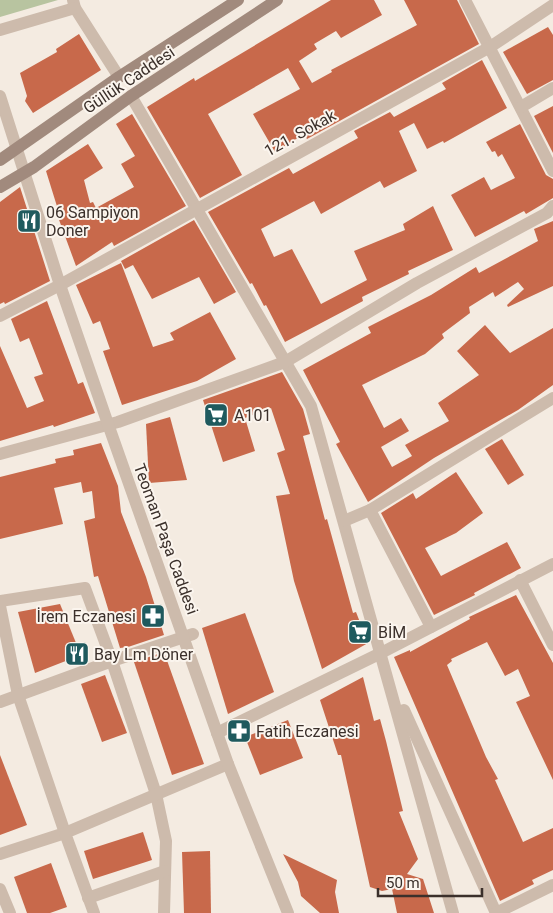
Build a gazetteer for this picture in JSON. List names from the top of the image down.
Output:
{
  "streets": {
    "main road": ["Güllük Caddesi"],
    "street": ["121. Sokak", "Teoman Paşa Caddesi"]
  },
  "crossings": [
    ["Güllük Caddesi", "Teoman Paşa Caddesi"],
    ["121. Sokak", "Teoman Paşa Caddesi"]
  ],
  "places": {
    "restaurant": ["06 Sampiyon Doner", "Bay Lm Döner"],
    "supermarket": ["A101", "BİM"],
    "pharmacy": ["İrem Eczanesi", "Fatih Eczanesi"]
  },
  "scale_bar": "50 m"
}
